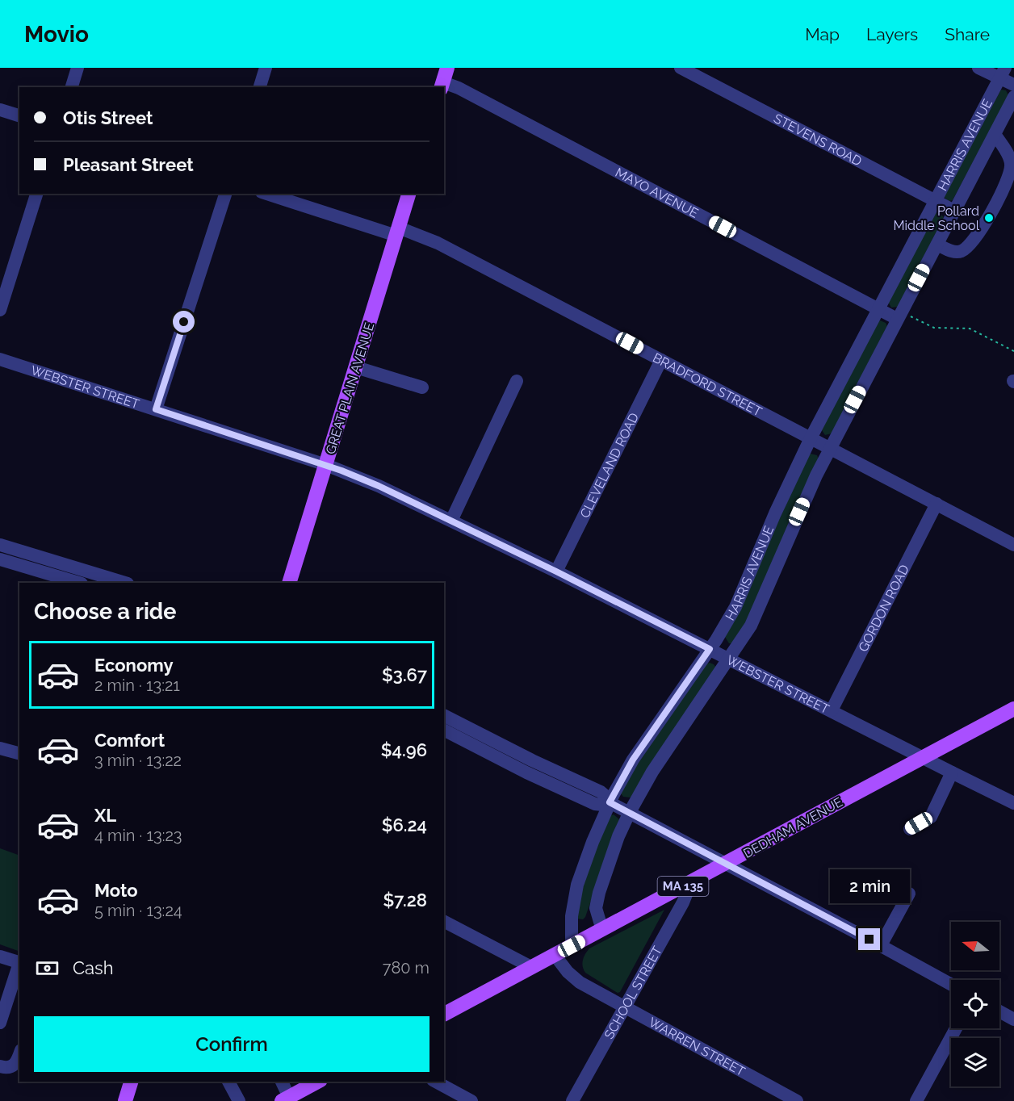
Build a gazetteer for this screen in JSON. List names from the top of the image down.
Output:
{
  "streets": {
    "main road": ["GREAT PLAIN AVENUE", "DEDHAM AVENUE", "MA 135"],
    "street": [
      "STEVENS ROAD",
      "HARRIS AVENUE",
      "MAYO AVENUE",
      "BRADFORD STREET",
      "WEBSTER STREET",
      "CLEVELAND ROAD",
      "GORDON ROAD",
      "SCHOOL STREET",
      "WARREN STREET"
    ]
  },
  "crossings": [
    ["STEVENS ROAD", "HARRIS AVENUE"],
    ["HARRIS AVENUE", "MAYO AVENUE"],
    ["HARRIS AVENUE", "BRADFORD STREET"],
    ["HARRIS AVENUE", "WEBSTER STREET"],
    ["HARRIS AVENUE", "DEDHAM AVENUE"],
    ["BRADFORD STREET", "GREAT PLAIN AVENUE"],
    ["BRADFORD STREET", "CLEVELAND ROAD"],
    ["BRADFORD STREET", "GORDON ROAD"],
    ["WEBSTER STREET", "GREAT PLAIN AVENUE"],
    ["WEBSTER STREET", "CLEVELAND ROAD"],
    ["WEBSTER STREET", "GORDON ROAD"],
    ["WEBSTER STREET", "DEDHAM AVENUE"],
    ["DEDHAM AVENUE", "SCHOOL STREET"],
    ["DEDHAM AVENUE", "WARREN STREET"],
    ["SCHOOL STREET", "WARREN STREET"]
  ],
  "places": ["Pollard Middle School"],
  "north": "left",
  "page": {
    "header": "Movio",
    "nav": ["Map", "Layers", "Share"],
    "banner": ["Otis Street", "Pleasant Street"],
    "heading": "Choose a ride",
    "list": [
      {
        "name": "Economy",
        "note": "2 min · 13:21",
        "value": "$3.67"
      },
      {
        "name": "Comfort",
        "note": "3 min · 13:22",
        "value": "$4.96"
      },
      {
        "name": "XL",
        "note": "4 min · 13:23",
        "value": "$6.24"
      },
      {
        "name": "Moto",
        "note": "5 min · 13:24",
        "value": "$7.28"
      }
    ],
    "bubble": "2 min",
    "pay": ["Cash", "780 m"],
    "buttons": "Confirm"
  }
}
